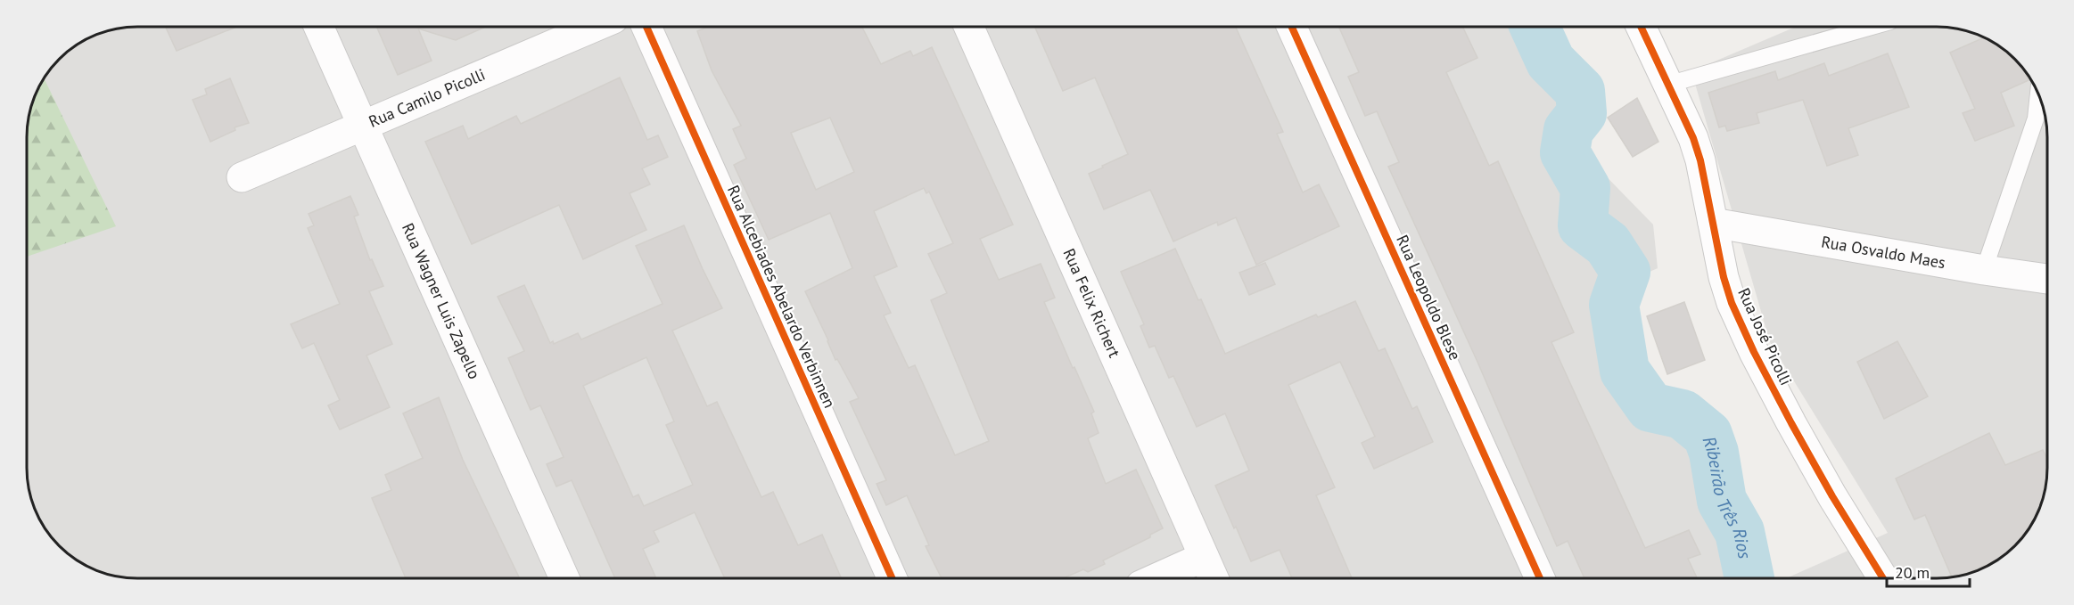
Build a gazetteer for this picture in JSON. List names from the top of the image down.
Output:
{
  "streets": {
    "street": [
      "Rua Camilo Picolli",
      "Rua Osvaldo Maes",
      "Rua Alcebiades Abelardo Verbinnen",
      "Rua Leopoldo Blese",
      "Rua Wagner Luis Zapello",
      "Rua Felix Richert",
      "Rua José Picolli"
    ]
  },
  "crossings": [
    ["Rua Camilo Picolli", "Rua Wagner Luis Zapello"],
    ["Rua Osvaldo Maes", "Rua José Picolli"]
  ],
  "water": ["Ribeirão Três Rios"],
  "scale_bar": "20 m"
}
